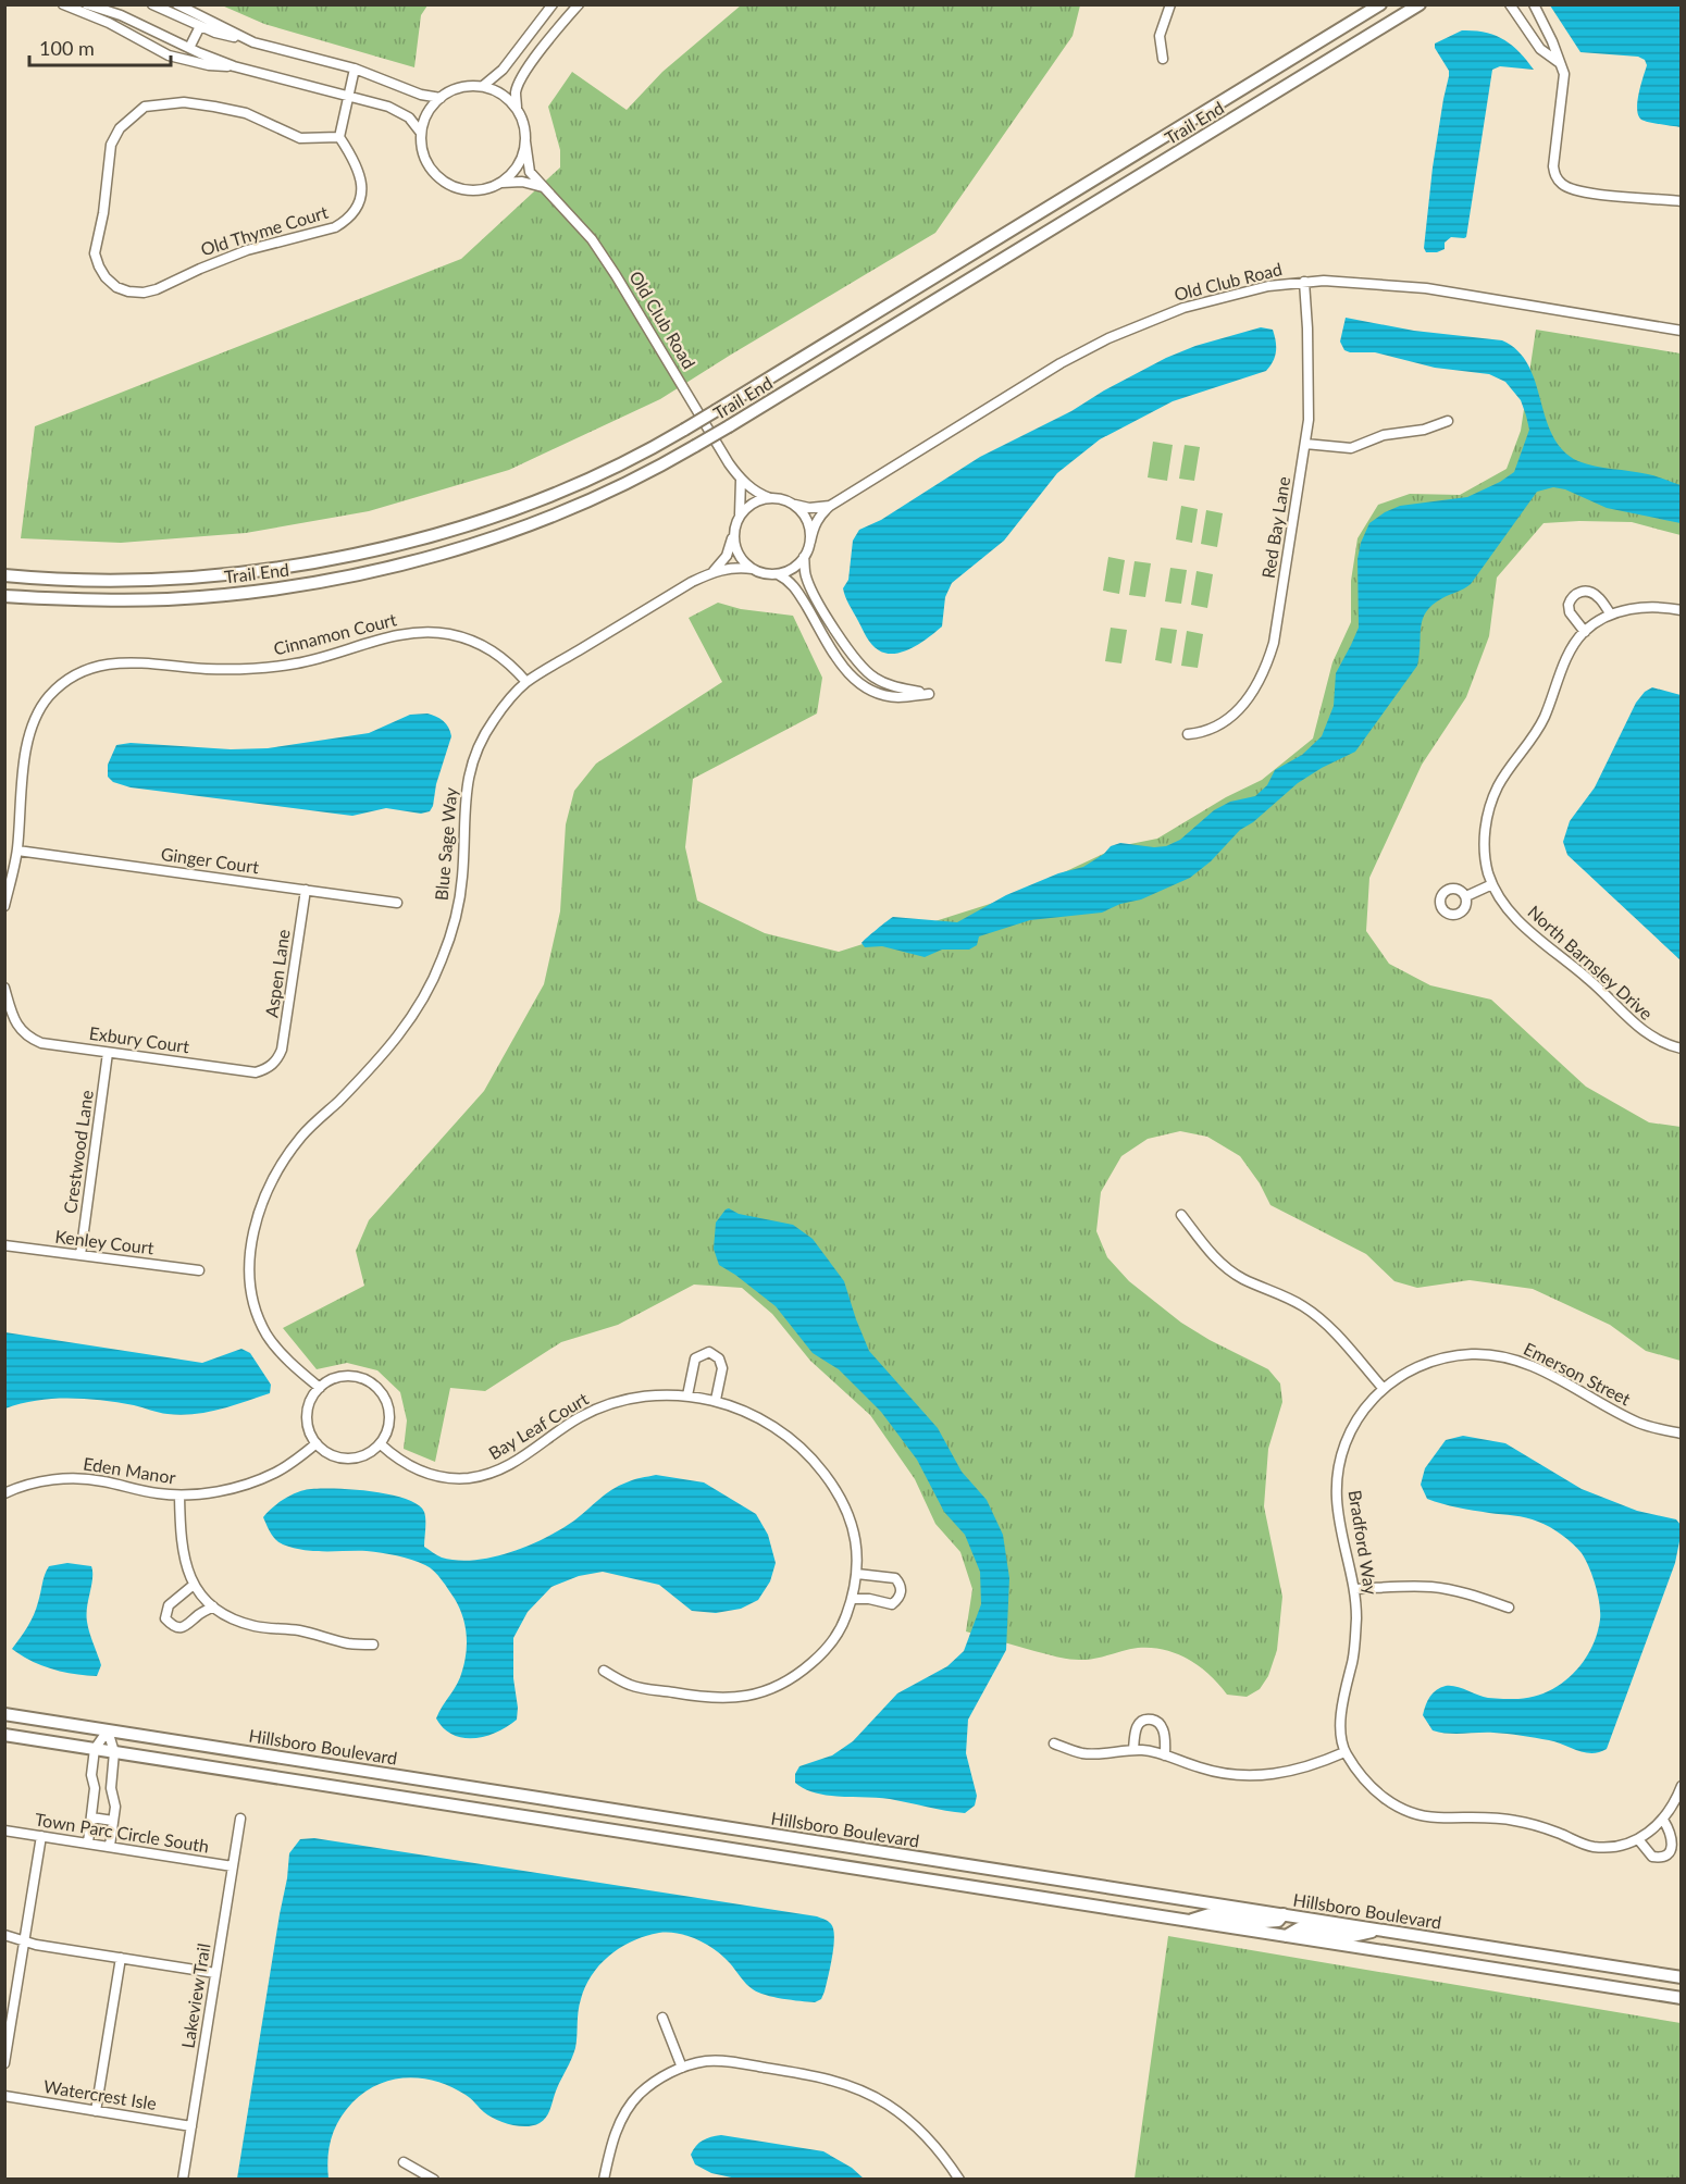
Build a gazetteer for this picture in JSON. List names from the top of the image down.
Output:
{
  "streets": {
    "street": [
      "Trail End",
      "Old Thyme Court",
      "Old Club Road",
      "Red Bay Lane",
      "Cinnamon Court",
      "Blue Sage Way",
      "Ginger Court",
      "North Barnsley Drive",
      "Aspen Lane",
      "Exbury Court",
      "Crestwood Lane",
      "Kenley Court",
      "Emerson Street",
      "Bay Leaf Court",
      "Eden Manor",
      "Bradford Way",
      "Hillsboro Boulevard",
      "Town Parc Circle South",
      "Lakeview Trail",
      "Watercrest Isle"
    ]
  },
  "crossings": [
    ["Old Club Road", "Red Bay Lane"],
    ["Old Club Road", "Blue Sage Way"],
    ["Cinnamon Court", "Blue Sage Way"],
    ["Cinnamon Court", "Ginger Court"],
    ["Blue Sage Way", "Bay Leaf Court"],
    ["Blue Sage Way", "Eden Manor"],
    ["Ginger Court", "Aspen Lane"],
    ["Aspen Lane", "Exbury Court"],
    ["Exbury Court", "Crestwood Lane"],
    ["Crestwood Lane", "Kenley Court"],
    ["Emerson Street", "Bradford Way"],
    ["Bay Leaf Court", "Eden Manor"],
    ["Town Parc Circle South", "Lakeview Trail"],
    ["Lakeview Trail", "Watercrest Isle"]
  ],
  "scale_bar": "100 m"
}
